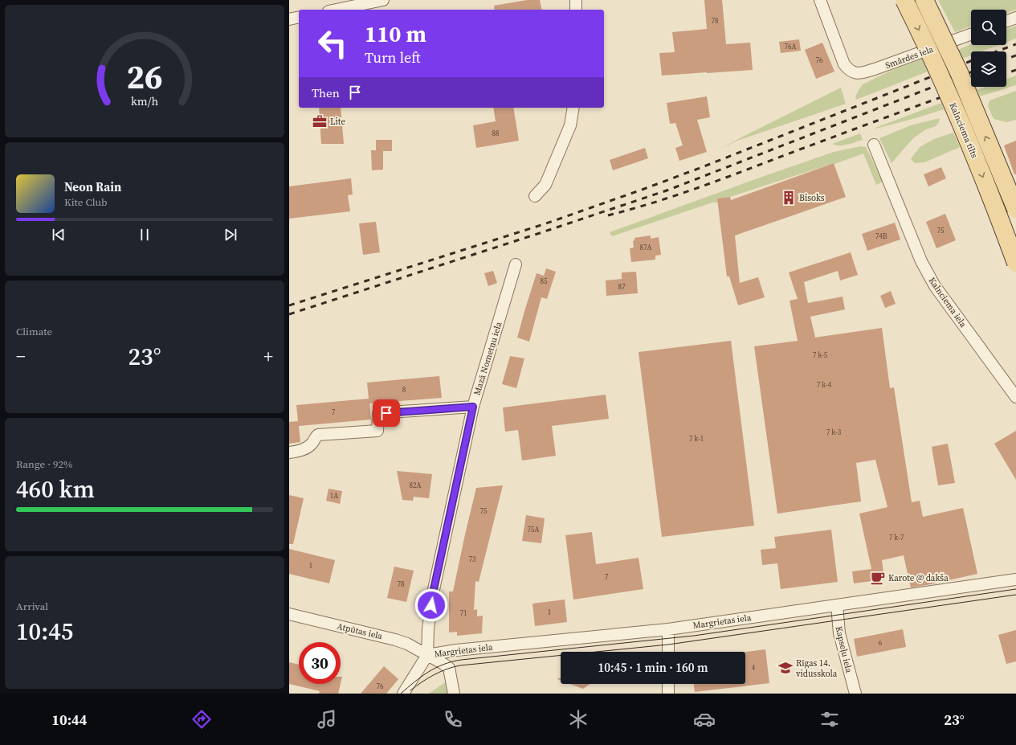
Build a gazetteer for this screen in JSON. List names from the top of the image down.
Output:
{
  "streets": {
    "main road": ["Kalnciema tilts"],
    "street": [
      "Smārdes iela",
      "Kalnciema iela",
      "Mazā Nometņu iela",
      "Margrietas iela",
      "Atpūtas iela",
      "Kapseļu iela"
    ]
  },
  "crossings": [
    ["Mazā Nometņu iela", "Margrietas iela"],
    ["Mazā Nometņu iela", "Atpūtas iela"],
    ["Margrietas iela", "Atpūtas iela"],
    ["Margrietas iela", "Kapseļu iela"]
  ],
  "places": {
    "office": ["Lite"],
    "building": ["Bisoks"],
    "cafe": ["Karote @ dakša"],
    "school or university": ["Rīgas 14. vidusskola"]
  },
  "house_numbers": [
    "78",
    "76A",
    "76",
    "88",
    "75",
    "74B",
    "87A",
    "85",
    "87",
    "7 k-5",
    "7 k-4",
    "8",
    "7",
    "7 k-3",
    "7 k-1",
    "82A",
    "1A",
    "75",
    "75A",
    "7 k-7",
    "73",
    "1",
    "7",
    "78",
    "1",
    "71",
    "6",
    "4",
    "76"
  ],
  "page": {
    "turn": ["110 m", "Turn left"],
    "then": "Then",
    "song": ["Neon Rain", "Kite Club"],
    "tile": [
      "Climate",
      ["Range · 92%", "460 km"],
      ["Arrival", "10:45"]
    ],
    "heat": ["−", "23°", "+"],
    "limit": "30",
    "trip": "10:45 · 1 min · 160 m",
    "tabs": ["10:44", "23°"],
    "gauge": ["26", "km/h"]
  }
}
